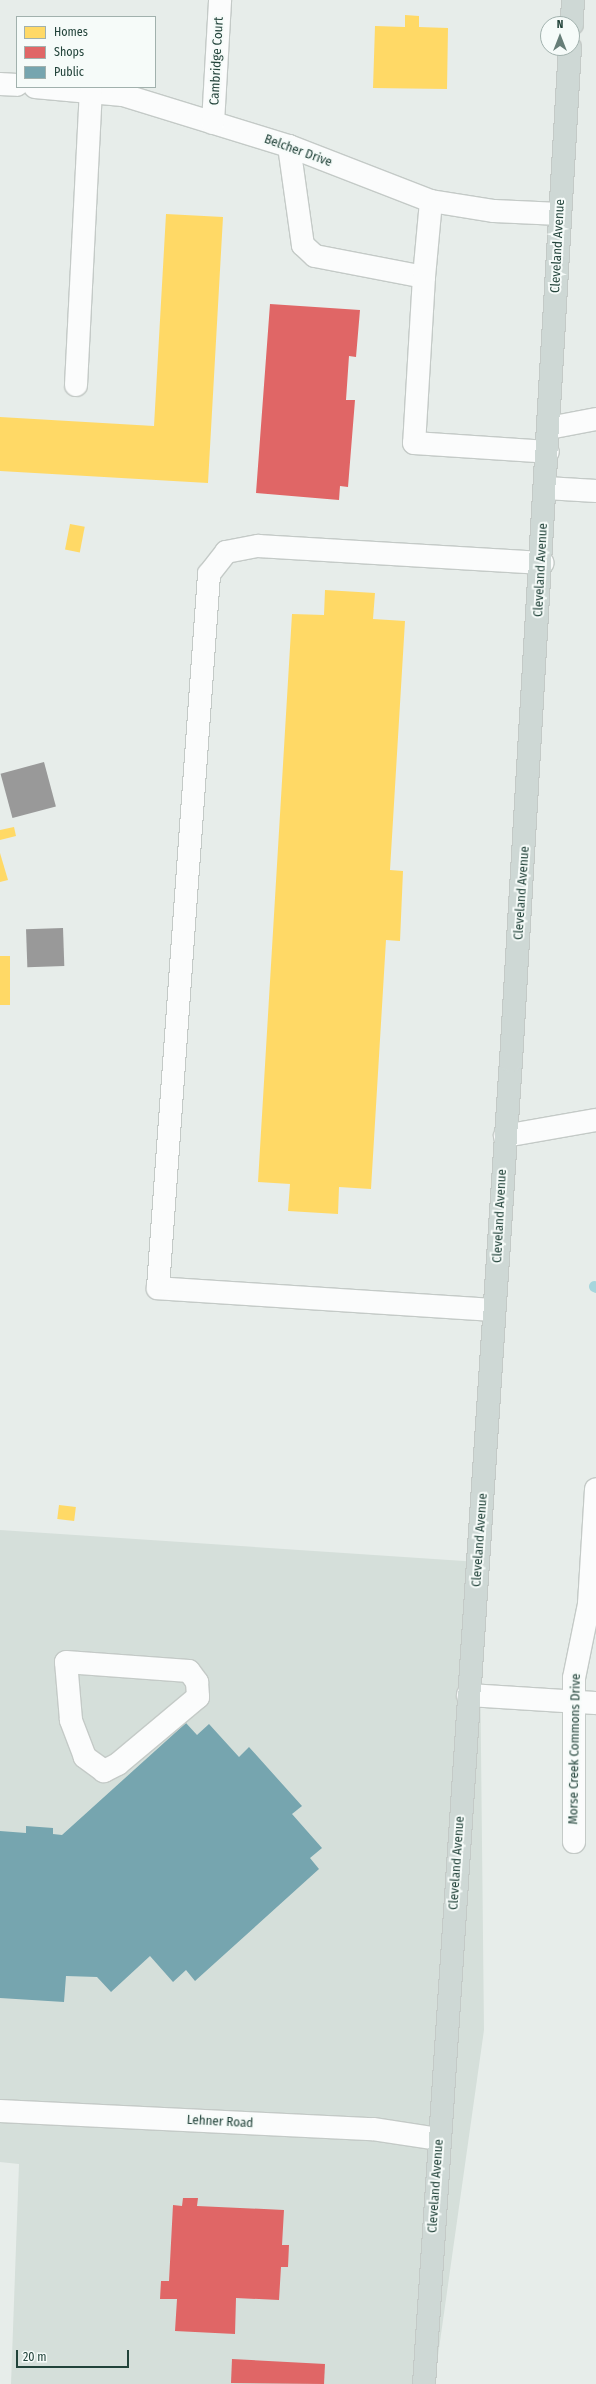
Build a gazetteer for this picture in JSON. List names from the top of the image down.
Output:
{
  "streets": {
    "main road": ["Cleveland Avenue"],
    "street": [
      "Cambridge Court",
      "Belcher Drive",
      "Morse Creek Commons Drive",
      "Lehner Road"
    ]
  },
  "crossings": [
    ["Cambridge Court", "Belcher Drive"],
    ["Belcher Drive", "Cleveland Avenue"],
    ["Cleveland Avenue", "Lehner Road"]
  ],
  "legend": ["Homes", "Shops", "Public"],
  "scale_bar": "20 m",
  "north": "top"
}
